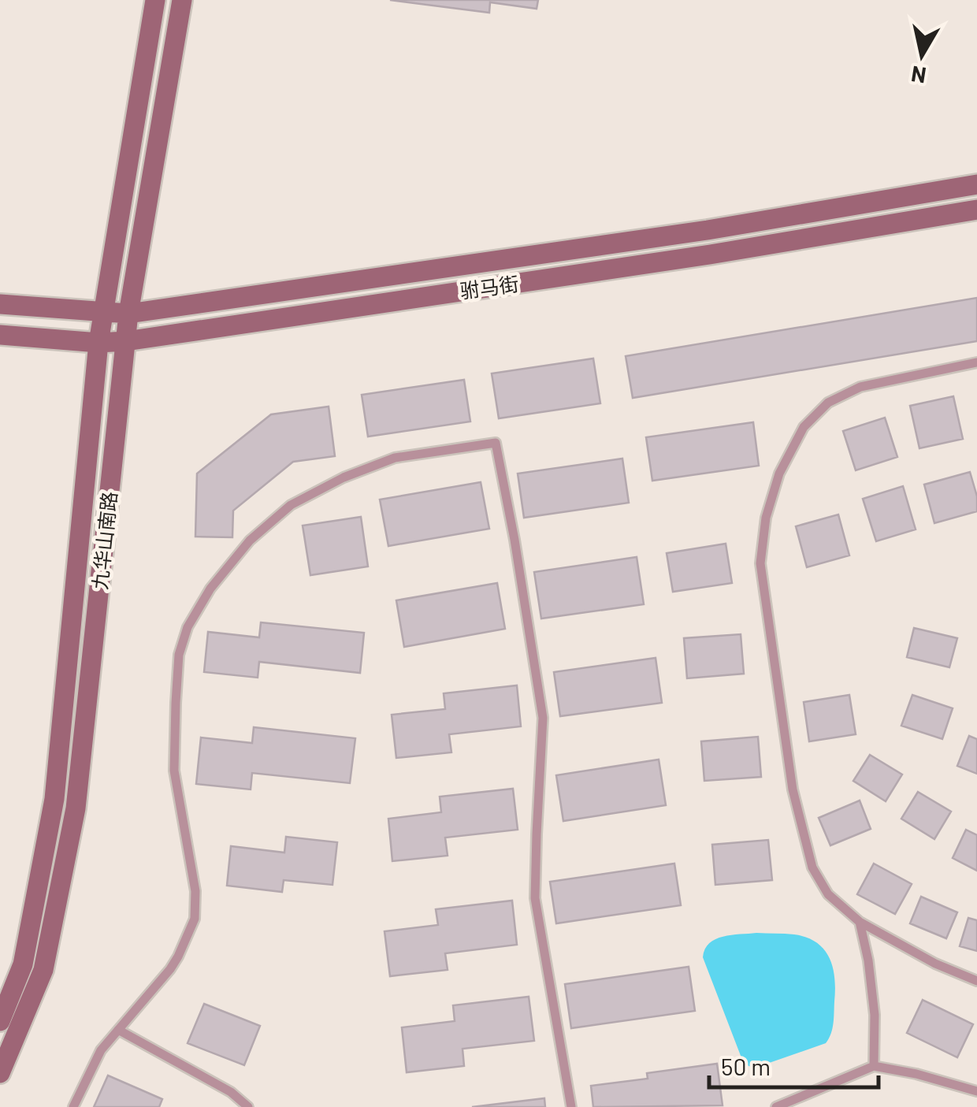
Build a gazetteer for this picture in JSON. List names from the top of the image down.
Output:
{
  "streets": {
    "main road": ["驸马街", "九华山南路"]
  },
  "crossings": [
    ["驸马街", "九华山南路"]
  ],
  "scale_bar": "50 m",
  "north": "bottom"
}
